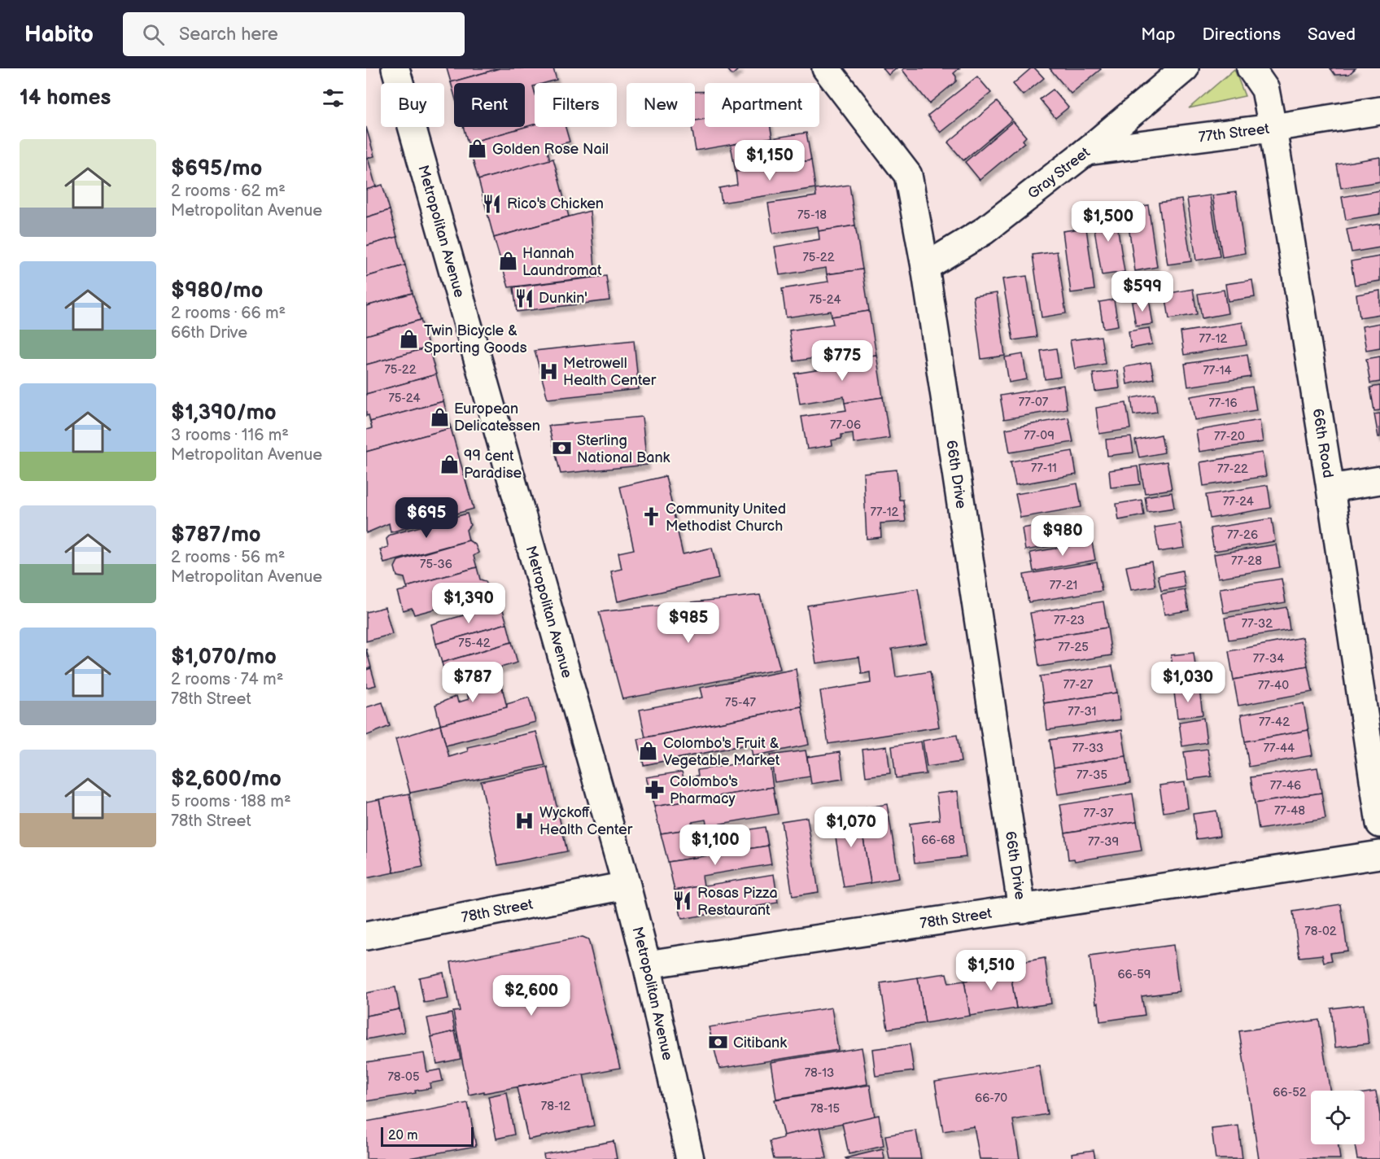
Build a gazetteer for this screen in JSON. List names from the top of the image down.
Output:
{
  "streets": {
    "street": [
      "77th Street",
      "Gray Street",
      "Metropolitan Avenue",
      "66th Road",
      "66th Drive",
      "78th Street"
    ]
  },
  "crossings": [
    ["77th Street", "Gray Street"],
    ["77th Street", "66th Road"],
    ["Gray Street", "66th Drive"],
    ["Metropolitan Avenue", "78th Street"],
    ["66th Drive", "78th Street"]
  ],
  "places": {
    "shop": [
      "Golden Rose Nail",
      "Hannah Laundromat",
      "Twin Bicycle & Sporting Goods",
      "European Delicatessen",
      "99 cent Paradise",
      "Colombo's Fruit & Vegetable Market"
    ],
    "restaurant": ["Rico's Chicken", "Dunkin'", "Rosas Pizza Restaurant"],
    "hospital": ["Metrowell Health Center", "Wyckoff Health Center"],
    "bank": ["Sterling National Bank", "Citibank"],
    "church": ["Community United Methodist Church"],
    "pharmacy": ["Colombo's Pharmacy"]
  },
  "house_numbers": [
    "75-18",
    "75-22",
    "75-24",
    "77-12",
    "75-22",
    "77-14",
    "75-24",
    "77-07",
    "77-16",
    "77-06",
    "77-09",
    "77-20",
    "77-11",
    "77-22",
    "77-24",
    "77-12",
    "77-26",
    "77-28",
    "75-36",
    "77-21",
    "77-23",
    "77-32",
    "75-42",
    "77-25",
    "77-34",
    "77-27",
    "77-40",
    "75-47",
    "77-31",
    "77-42",
    "77-33",
    "77-44",
    "77-35",
    "77-46",
    "77-48",
    "77-37",
    "66-68",
    "77-39",
    "78-02",
    "66-59",
    "78-13",
    "78-05",
    "66-52",
    "66-70",
    "78-12",
    "78-15"
  ],
  "scale_bar": "20 m",
  "page": {
    "header": "Habito",
    "search": "Search here",
    "nav": ["Map", "Directions", "Saved"],
    "heading": "14 homes",
    "chip": [
      "Buy",
      "Rent",
      "Filters",
      "New",
      "Apartment"
    ],
    "list": [
      {
        "name": "$695/mo",
        "note": "2 rooms · 62 m² · Metropolitan Avenue"
      },
      {
        "name": "$980/mo",
        "note": "2 rooms · 66 m² · 66th Drive"
      },
      {
        "name": "$1,390/mo",
        "note": "3 rooms · 116 m² · Metropolitan Avenue"
      },
      {
        "name": "$787/mo",
        "note": "2 rooms · 56 m² · Metropolitan Avenue"
      },
      {
        "name": "$1,070/mo",
        "note": "2 rooms · 74 m² · 78th Street"
      },
      {
        "name": "$2,600/mo",
        "note": "5 rooms · 188 m² · 78th Street"
      }
    ],
    "price": [
      "$1,150",
      "$1,500",
      "$599",
      "$775",
      "$695",
      "$980",
      "$1,390",
      "$985",
      "$787",
      "$1,030",
      "$1,070",
      "$1,100",
      "$1,510",
      "$2,600"
    ],
    "scale": "20 m"
  }
}
